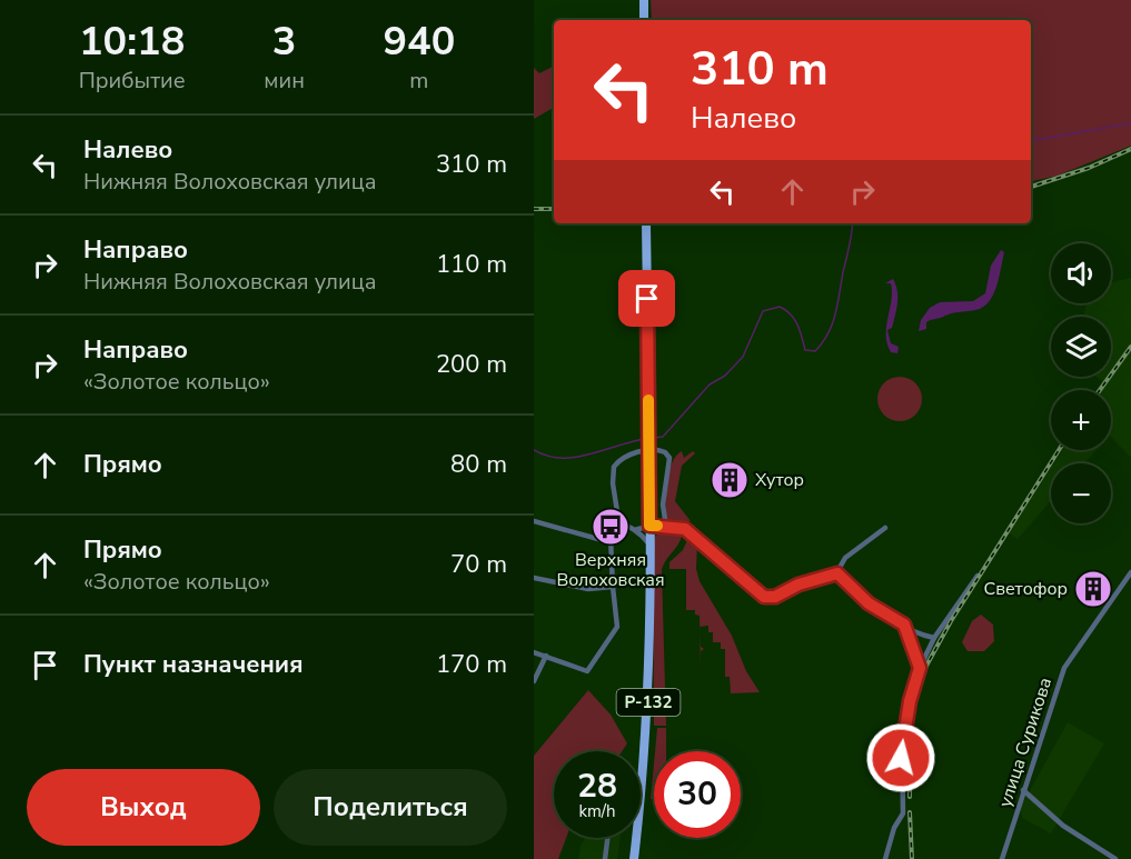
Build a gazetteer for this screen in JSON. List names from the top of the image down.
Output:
{
  "streets": {
    "main road": ["Р-132"],
    "street": ["улица Сурикова"]
  },
  "places": {
    "building": ["Хутор", "Светофор"],
    "bus stop": ["Верхняя Волоховская"]
  },
  "page": {
    "eta": [
      "10:18",
      "Прибытие",
      "3",
      "мин",
      "940",
      "m"
    ],
    "turn": ["310 m", "Налево"],
    "list": [
      {
        "name": "Налево",
        "note": "Нижняя Волоховская улица",
        "value": "310 m"
      },
      {
        "name": "Направо",
        "note": "Нижняя Волоховская улица",
        "value": "110 m"
      },
      {
        "name": "Направо",
        "note": "«Золотое кольцо»",
        "value": "200 m"
      },
      {
        "name": "Прямо",
        "value": "80 m"
      },
      {
        "name": "Прямо",
        "note": "«Золотое кольцо»",
        "value": "70 m"
      },
      {
        "name": "Пункт назначения",
        "value": "170 m"
      }
    ],
    "map_buttons": ["+", "−"],
    "speed": "28 km/h",
    "limit": "30",
    "buttons": ["Выход", "Поделиться"]
  }
}
